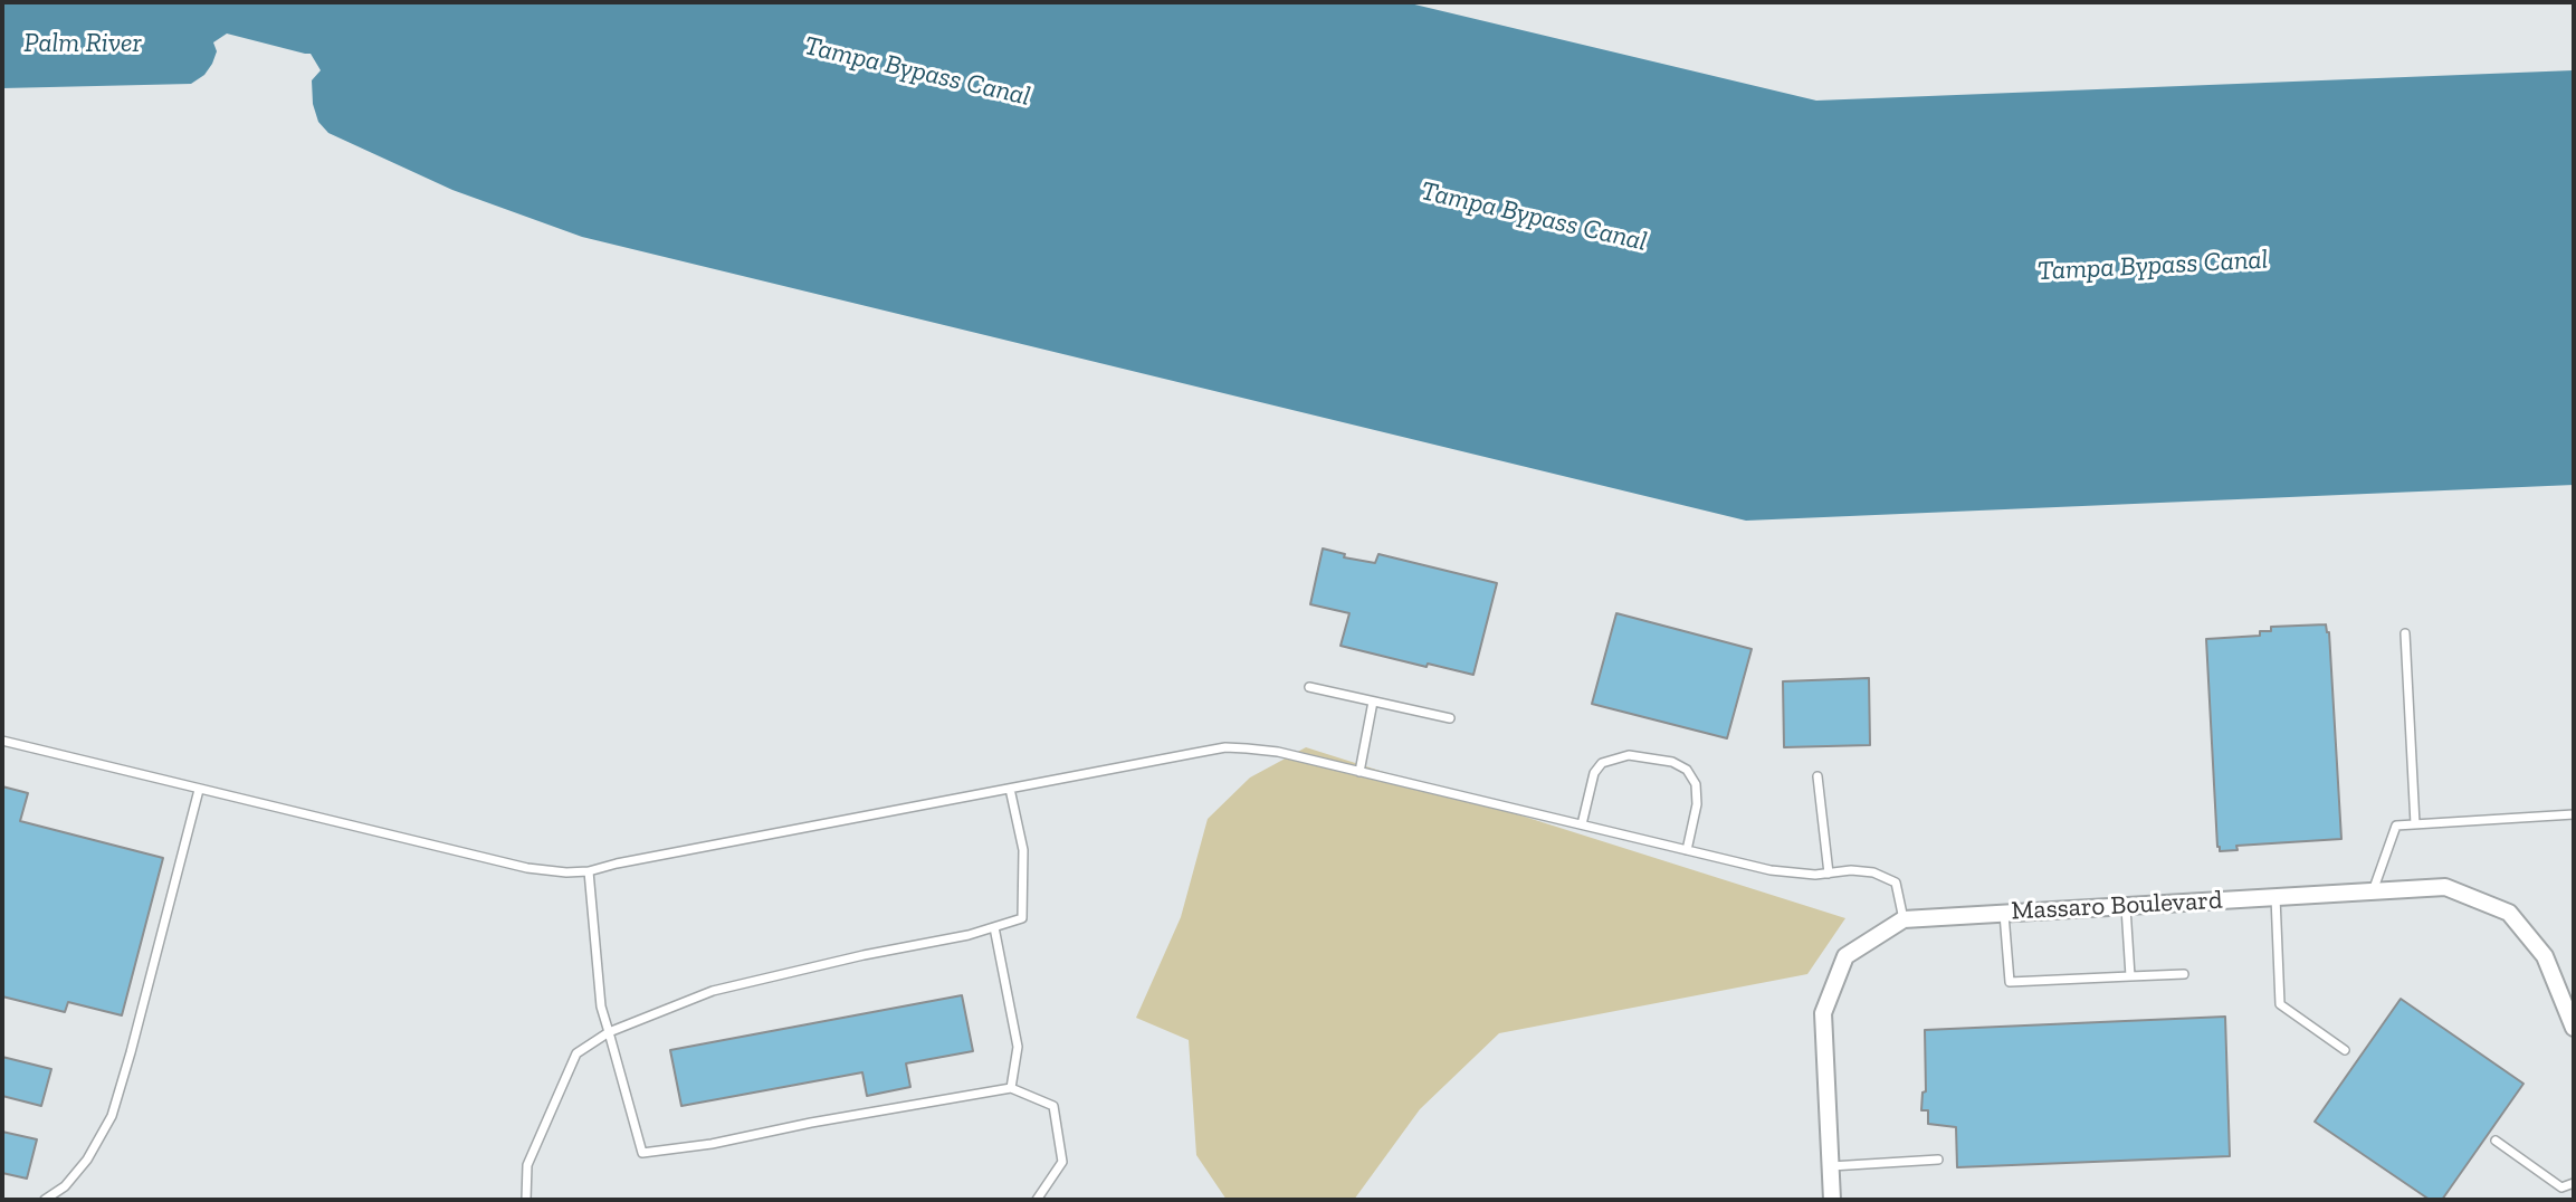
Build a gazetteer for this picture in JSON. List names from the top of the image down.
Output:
{
  "streets": {
    "street": ["Massaro Boulevard"]
  },
  "water": ["Palm River", "Tampa Bypass Canal"]
}
